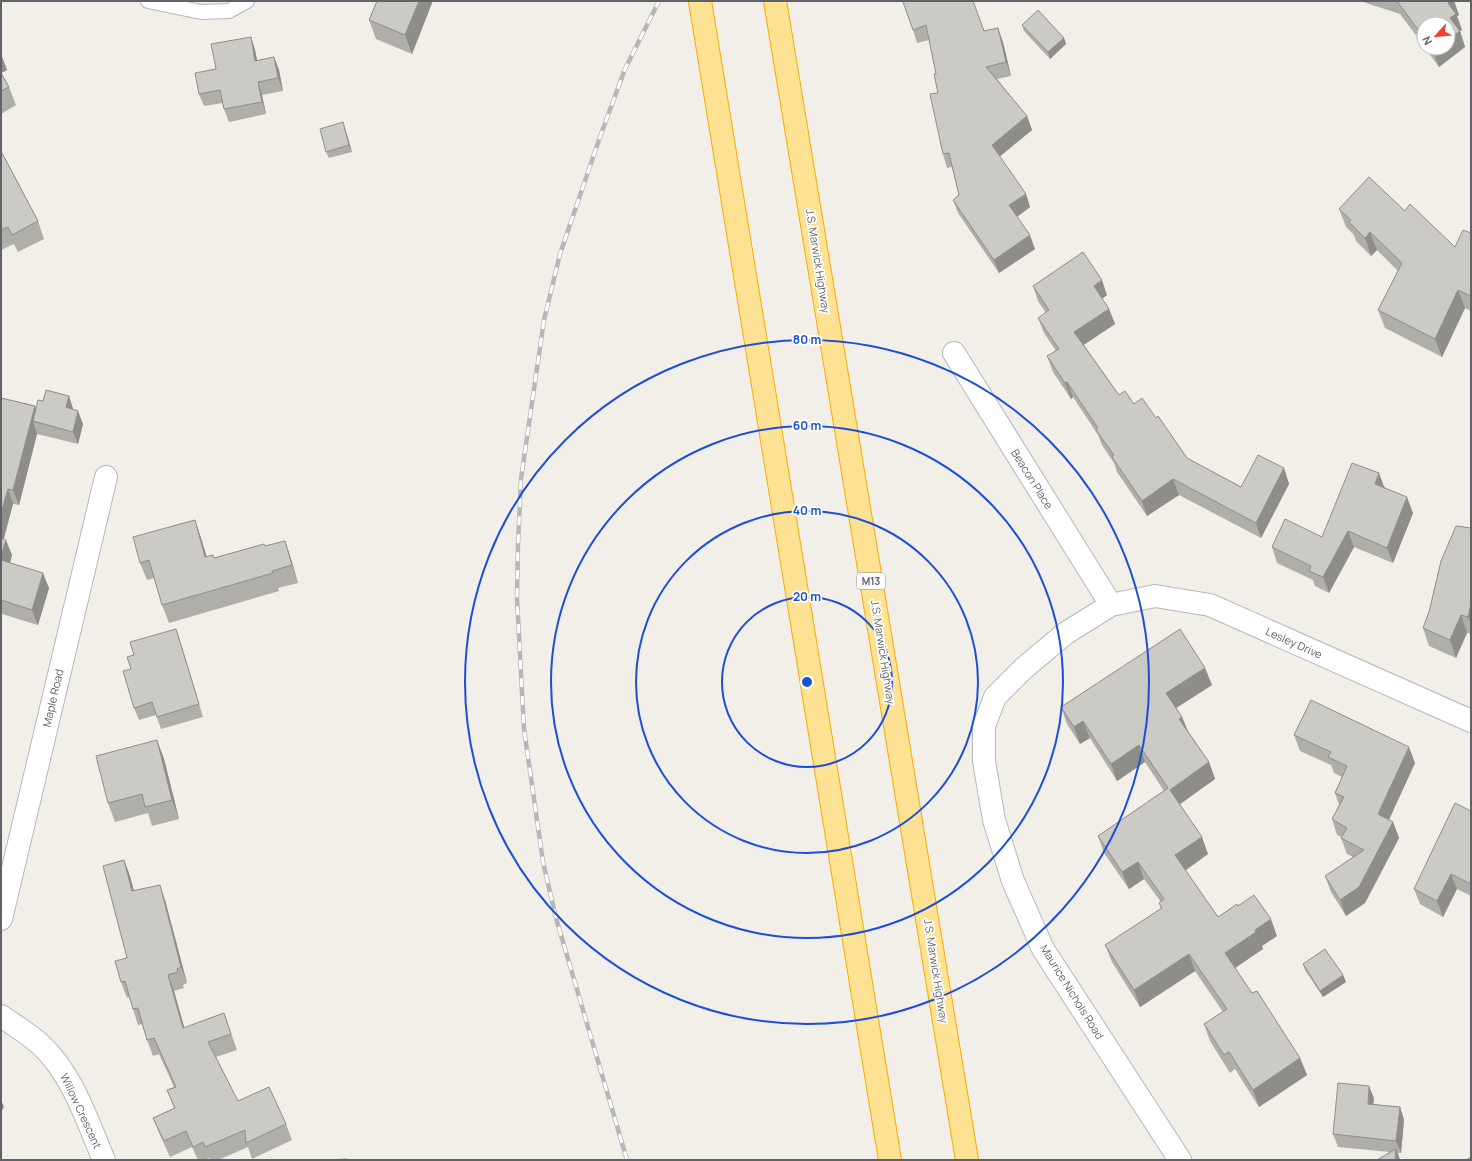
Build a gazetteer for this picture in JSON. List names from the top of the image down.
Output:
{
  "streets": {
    "highway": ["J.S. Marwick Highway", "M13"],
    "street": [
      "Beacon Place",
      "Lesley Drive",
      "Maple Road",
      "Maurice Nichols Road",
      "Willow Crescent"
    ]
  },
  "crossings": [
    ["Beacon Place", "Lesley Drive"],
    ["Beacon Place", "Maurice Nichols Road"],
    ["Lesley Drive", "Maurice Nichols Road"]
  ],
  "north": "bottom left",
  "rings": [
    "80 m",
    "60 m",
    "40 m",
    "20 m"
  ]
}
